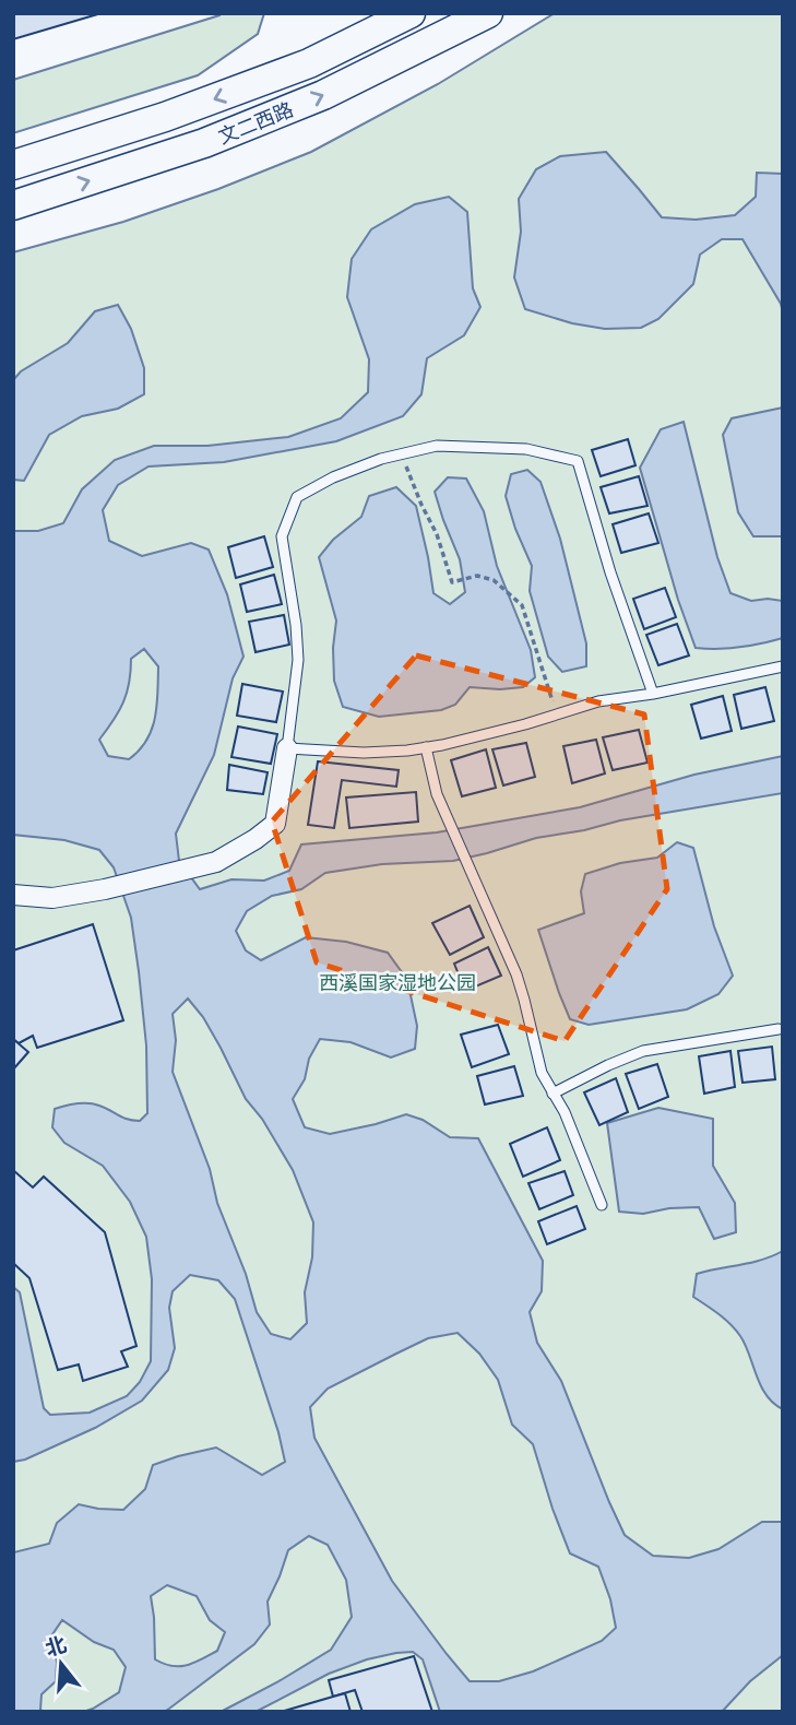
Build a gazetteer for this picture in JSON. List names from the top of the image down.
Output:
{
  "streets": {
    "main road": ["文二西路"]
  },
  "parks": ["西溪国家湿地公园"],
  "north": "top"
}
